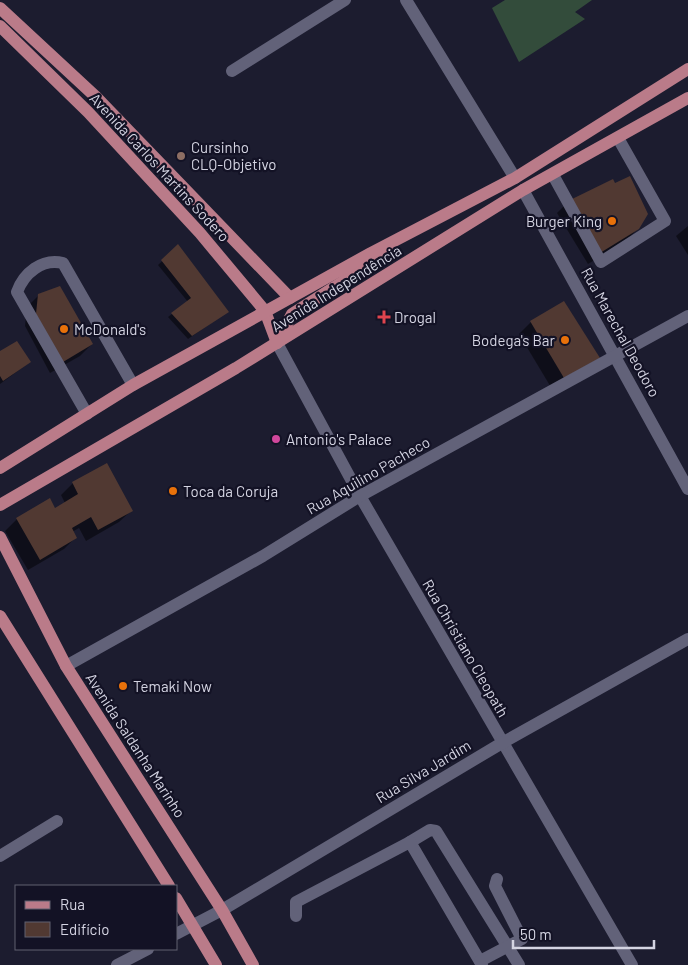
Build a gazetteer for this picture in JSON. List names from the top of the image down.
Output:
{
  "streets": {
    "main road": ["Avenida Carlos Martins Sodero", "Avenida Independência", "Avenida Saldanha Marinho"],
    "street": [
      "Rua Marechal Deodoro",
      "Rua Aquilino Pacheco",
      "Rua Christiano Cleopath",
      "Rua Silva Jardim"
    ]
  },
  "crossings": [
    ["Avenida Carlos Martins Sodero", "Avenida Independência"],
    ["Avenida Carlos Martins Sodero", "Rua Christiano Cleopath"],
    ["Avenida Independência", "Rua Marechal Deodoro"],
    ["Avenida Independência", "Rua Christiano Cleopath"],
    ["Rua Marechal Deodoro", "Rua Aquilino Pacheco"],
    ["Rua Aquilino Pacheco", "Rua Christiano Cleopath"],
    ["Rua Aquilino Pacheco", "Avenida Saldanha Marinho"],
    ["Rua Christiano Cleopath", "Rua Silva Jardim"],
    ["Avenida Saldanha Marinho", "Rua Silva Jardim"]
  ],
  "places": {
    "other": [
      "Cursinho CLQ-Objetivo",
      "Burger King",
      "McDonald's",
      "Bodega's Bar",
      "Antonio's Palace",
      "Toca da Coruja",
      "Temaki Now"
    ],
    "health": ["Drogal"]
  },
  "legend": ["Rua", "Edifício"],
  "scale_bar": "50 m"
}
